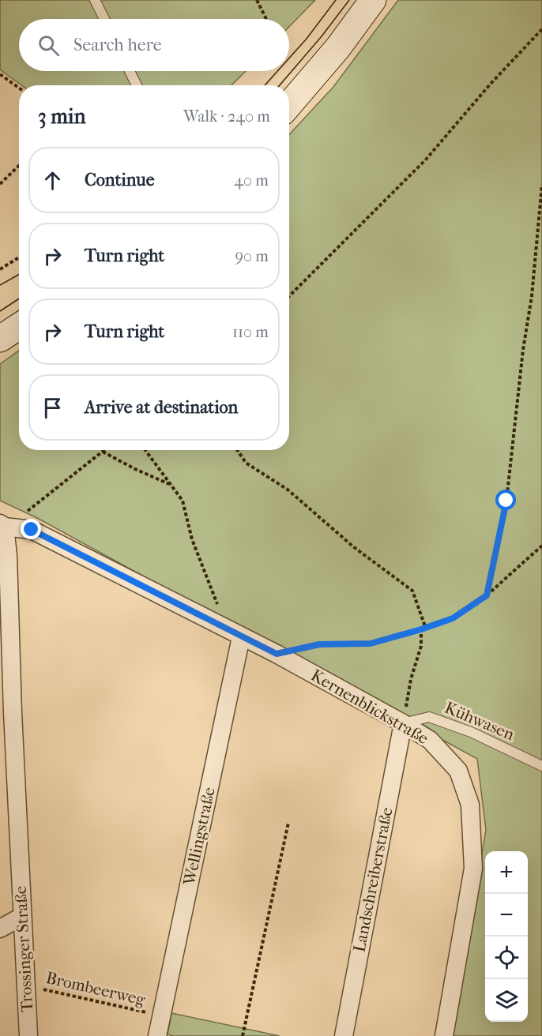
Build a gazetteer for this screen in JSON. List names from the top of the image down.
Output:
{
  "streets": {
    "street": [
      "Kernenblickstraße",
      "Wellingstraße",
      "Landschreiberstraße",
      "Trossinger Straße"
    ],
    "lane": ["Kühwasen"],
    "path": ["Brombeerweg"]
  },
  "crossings": [
    ["Kernenblickstraße", "Kühwasen"],
    ["Kernenblickstraße", "Wellingstraße"],
    ["Kernenblickstraße", "Landschreiberstraße"],
    ["Kernenblickstraße", "Trossinger Straße"],
    ["Kühwasen", "Landschreiberstraße"],
    ["Wellingstraße", "Brombeerweg"],
    ["Trossinger Straße", "Brombeerweg"]
  ],
  "page": {
    "search": "Search here",
    "heading": ["3 min", "Walk · 240 m"],
    "list": [
      ["Continue", "40 m"],
      ["Turn right", "90 m"],
      ["Turn right", "110 m"],
      "Arrive at destination"
    ],
    "map_buttons": ["+", "−"]
  }
}
